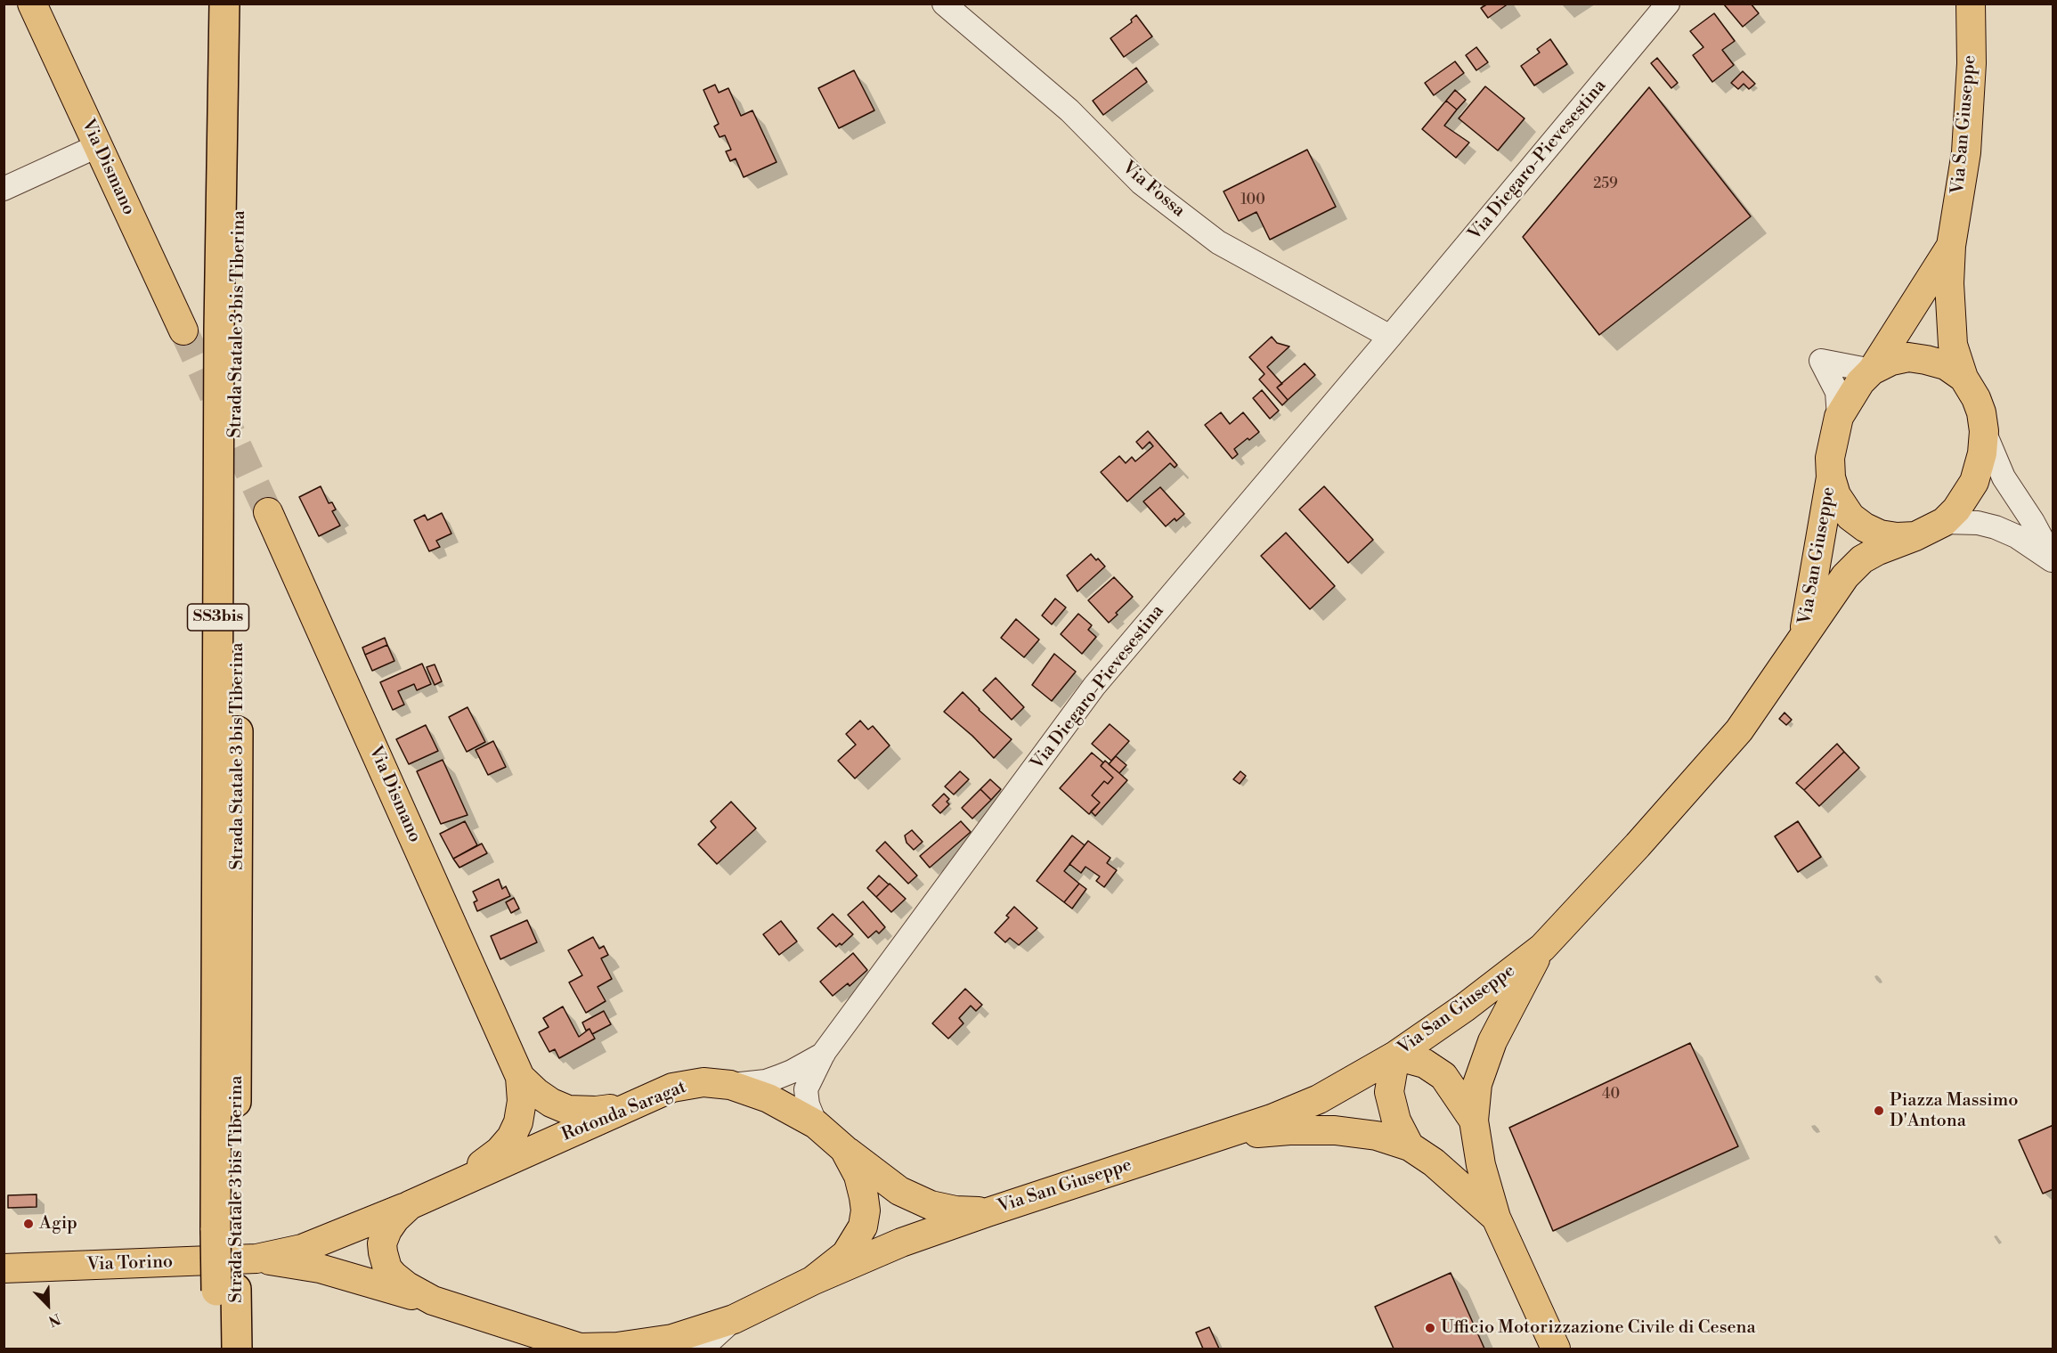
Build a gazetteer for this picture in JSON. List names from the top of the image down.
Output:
{
  "streets": {
    "highway": ["Strada Statale 3 bis Tiberina", "SS3bis"],
    "main road": [
      "Via San Giuseppe",
      "Via Dismano",
      "Rotonda Saragat",
      "Via Torino"
    ],
    "street": ["Via Diegaro-Pievesestina", "Via Fossa"]
  },
  "crossings": [
    ["Via San Giuseppe", "Rotonda Saragat"],
    ["Via Diegaro-Pievesestina", "Via Fossa"],
    ["Via Diegaro-Pievesestina", "Rotonda Saragat"],
    ["Via Dismano", "Rotonda Saragat"],
    ["Rotonda Saragat", "Via Torino"]
  ],
  "places": ["Piazza Massimo D'Antona", "Agip", "Ufficio Motorizzazione Civile di Cesena"],
  "house_numbers": ["259", "100", "40"],
  "north": "bottom right"
}
